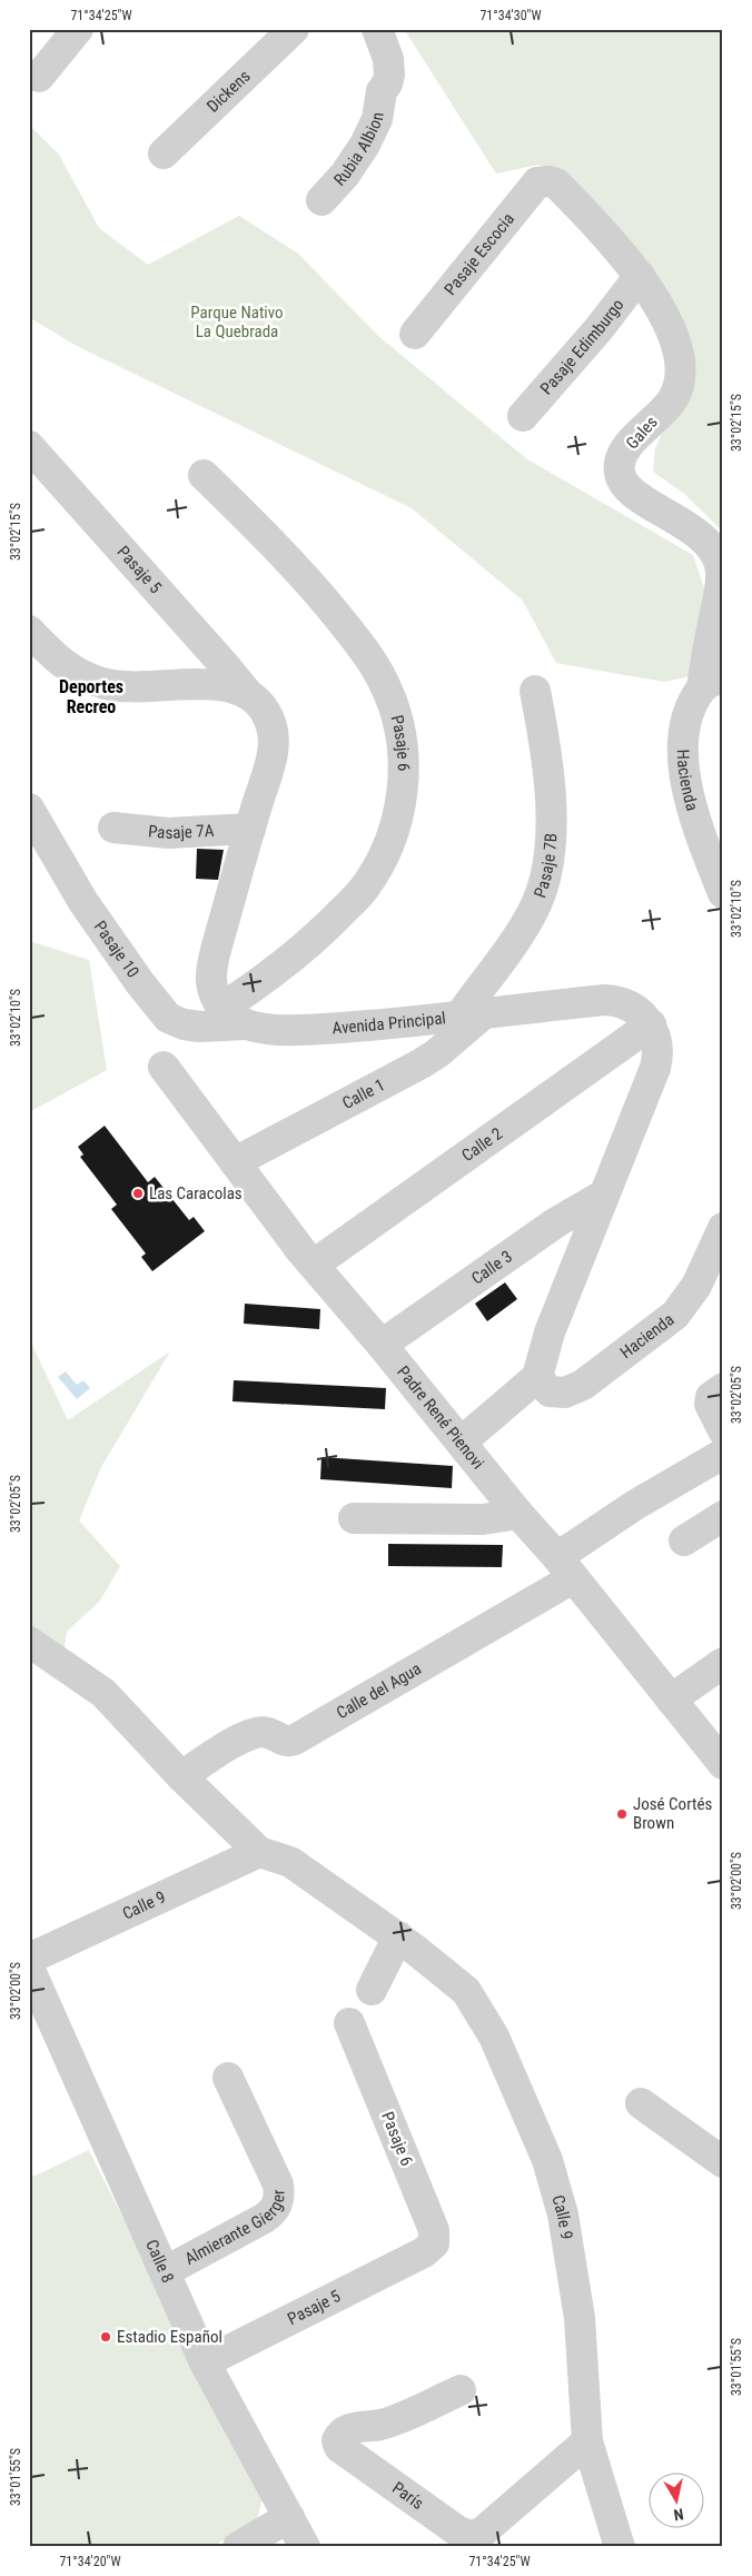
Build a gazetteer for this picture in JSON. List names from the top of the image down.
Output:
{
  "streets": {
    "street": [
      "Dickens",
      "Rubia Albion",
      "Pasaje Escocia",
      "Pasaje Edimburgo",
      "Gales",
      "Pasaje 5",
      "Pasaje 6",
      "Hacienda",
      "Pasaje 7A",
      "Pasaje 7B",
      "Pasaje 10",
      "Avenida Principal",
      "Calle 1",
      "Calle 2",
      "Calle 3",
      "Padre René Pienovi",
      "Calle del Agua",
      "Calle 9",
      "Almierante Gierger",
      "Calle 8",
      "París"
    ]
  },
  "crossings": [
    ["Pasaje Escocia", "Gales"],
    ["Pasaje Edimburgo", "Gales"],
    ["Gales", "Hacienda"],
    ["Pasaje 5", "Pasaje 6"],
    ["Pasaje 5", "Calle 8"],
    ["Pasaje 6", "Pasaje 10"],
    ["Pasaje 6", "Avenida Principal"],
    ["Pasaje 7B", "Avenida Principal"],
    ["Pasaje 7B", "Calle 1"],
    ["Pasaje 10", "Avenida Principal"],
    ["Avenida Principal", "Calle 1"],
    ["Avenida Principal", "Calle 2"],
    ["Calle 1", "Padre René Pienovi"],
    ["Calle 2", "Padre René Pienovi"],
    ["Calle 3", "Padre René Pienovi"],
    ["Padre René Pienovi", "Calle del Agua"],
    ["Calle del Agua", "Calle 9"],
    ["Calle 9", "París"],
    ["Almierante Gierger", "Calle 8"]
  ],
  "districts": ["Deportes Recreo"],
  "parks": ["Parque Nativo La Quebrada"],
  "places": ["Las Caracolas", "José Cortés Brown", "Estadio Español"],
  "north": "bottom",
  "coordinates": [
    "71°34'25\"W",
    "71°34'30\"W",
    "33°02'15\"S",
    "33°02'10\"S",
    "33°02'05\"S",
    "33°02'00\"S",
    "33°01'55\"S",
    "71°34'20\"W"
  ]
}
